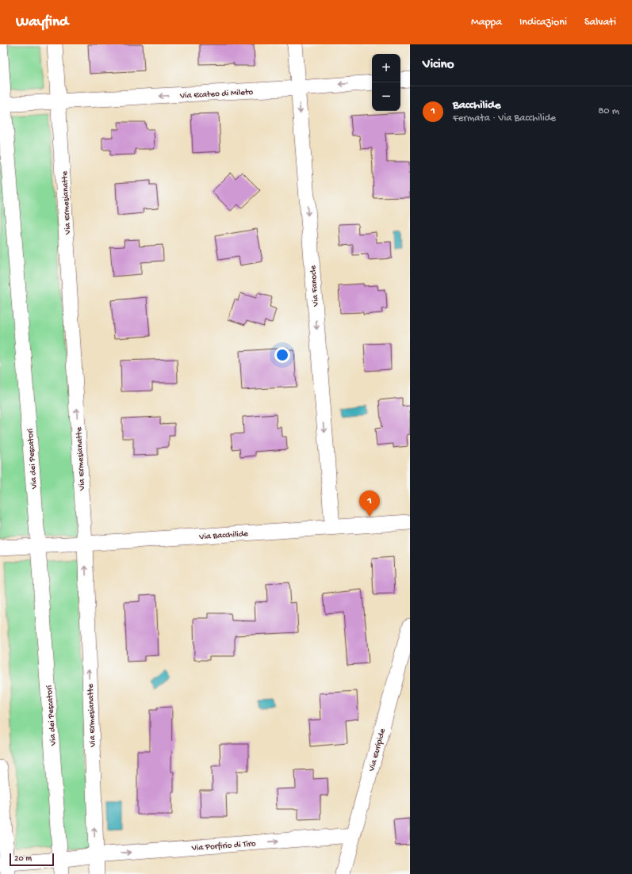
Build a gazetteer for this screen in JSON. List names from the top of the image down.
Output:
{
  "streets": {
    "street": [
      "Via Ecateo di Mileto",
      "Via Ermesianatte",
      "Via Fanocle",
      "Via dei Pescatori",
      "Via Bacchilide",
      "Via Euripide",
      "Via Porfirio di Tiro"
    ]
  },
  "crossings": [
    ["Via Ecateo di Mileto", "Via Ermesianatte"],
    ["Via Ecateo di Mileto", "Via Fanocle"],
    ["Via Ecateo di Mileto", "Via dei Pescatori"],
    ["Via Ermesianatte", "Via Bacchilide"],
    ["Via Ermesianatte", "Via Porfirio di Tiro"],
    ["Via Fanocle", "Via Bacchilide"],
    ["Via dei Pescatori", "Via Bacchilide"],
    ["Via dei Pescatori", "Via Porfirio di Tiro"],
    ["Via Euripide", "Via Porfirio di Tiro"]
  ],
  "one_way": [
    "Via Ecateo di Mileto",
    "Via Ermesianatte",
    "Via Fanocle",
    "Via Porfirio di Tiro"
  ],
  "scale_bar": "20 m",
  "page": {
    "header": "Wayfind",
    "nav": ["Mappa", "Indicazioni", "Salvati"],
    "heading": "Vicino",
    "map_buttons": ["+", "−"],
    "list": [
      {
        "mark": "1",
        "name": "Bacchilide",
        "note": "Fermata · Via Bacchilide",
        "value": "80 m"
      }
    ],
    "pins": "1",
    "scale": "20 m"
  }
}
